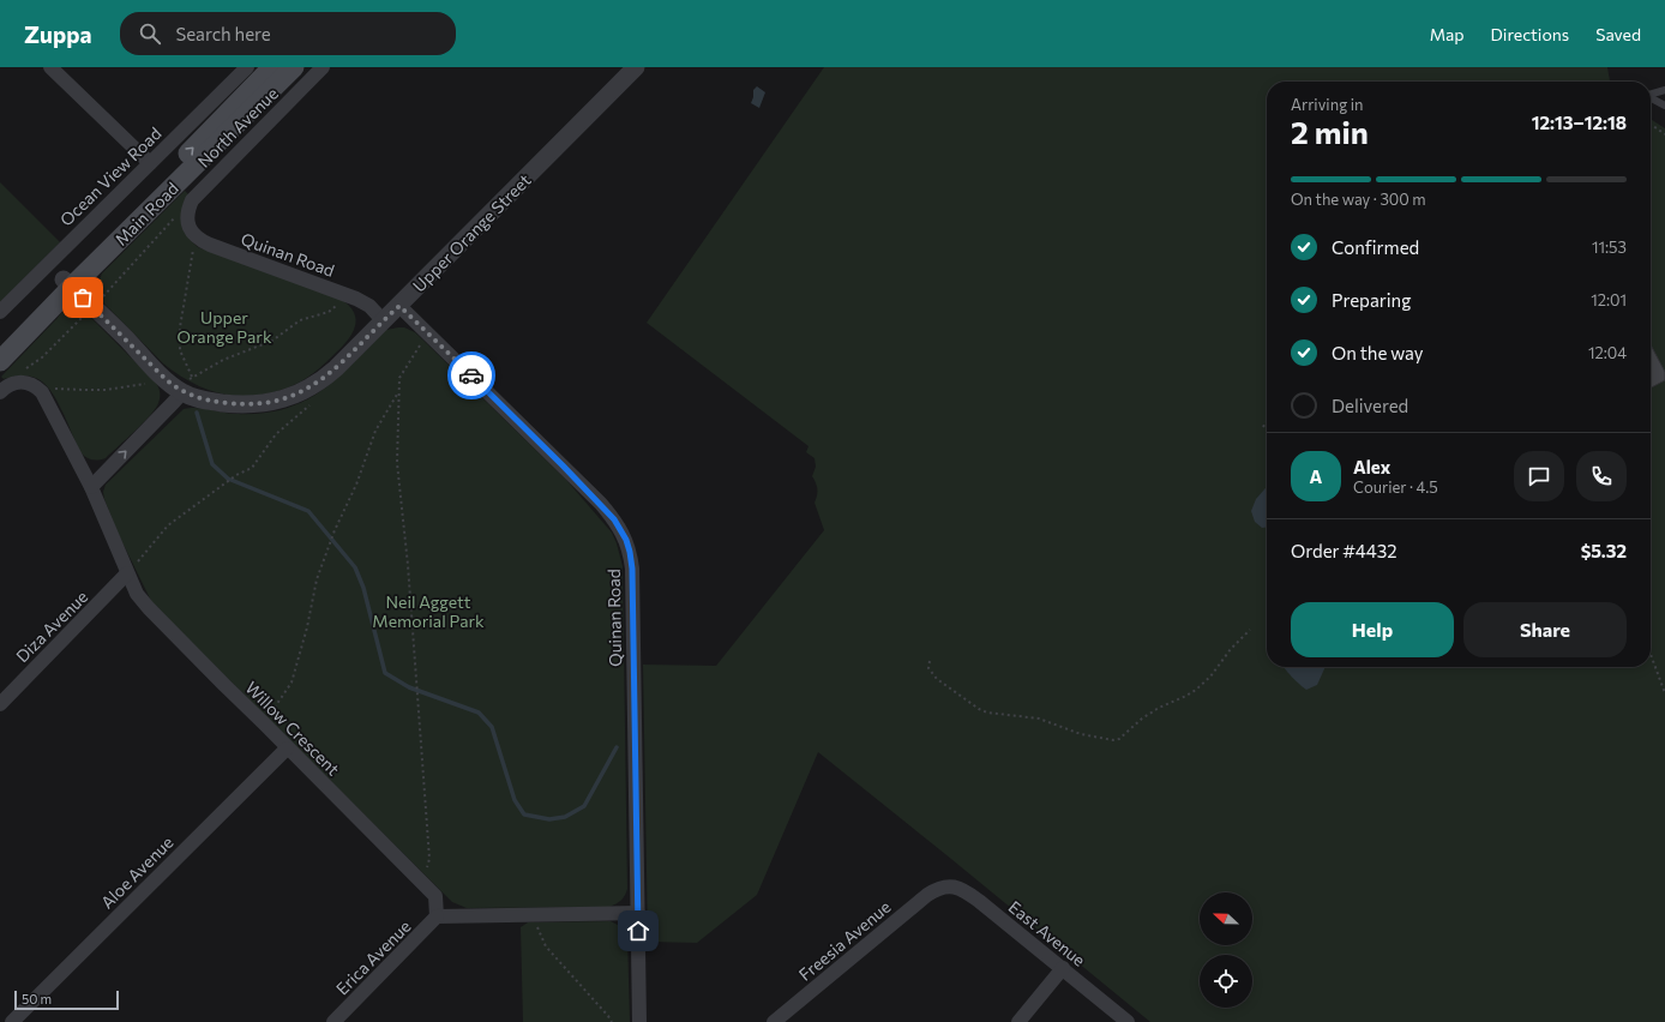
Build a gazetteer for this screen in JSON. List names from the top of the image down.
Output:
{
  "streets": {
    "main road": ["Main Road"],
    "street": [
      "North Avenue",
      "Ocean View Road",
      "Upper Orange Street",
      "Quinan Road",
      "Diza Avenue",
      "Willow Crescent",
      "Aloe Avenue",
      "East Avenue",
      "Freesia Avenue",
      "Erica Avenue"
    ]
  },
  "crossings": [
    ["North Avenue", "Quinan Road"],
    ["Main Road", "Upper Orange Street"],
    ["Upper Orange Street", "Quinan Road"],
    ["Diza Avenue", "Willow Crescent"],
    ["Willow Crescent", "Aloe Avenue"],
    ["Willow Crescent", "Erica Avenue"],
    ["East Avenue", "Freesia Avenue"]
  ],
  "parks": ["Upper Orange Park", "Neil Aggett Memorial Park"],
  "scale_bar": "50 m",
  "north": "left",
  "page": {
    "header": "Zuppa",
    "search": "Search here",
    "nav": ["Map", "Directions", "Saved"],
    "heading": ["2 min", "Arriving in", "12:13–12:18"],
    "panel": [
      "Alex",
      "Courier · 4.5",
      "Order #4432",
      "$5.32"
    ],
    "bar": "On the way · 300 m",
    "list": [
      ["Confirmed", "11:53"],
      ["Preparing", "12:01"],
      ["On the way", "12:04"],
      "Delivered"
    ],
    "round": "A",
    "buttons": ["Help", "Share"],
    "scale": "50 m"
  }
}
